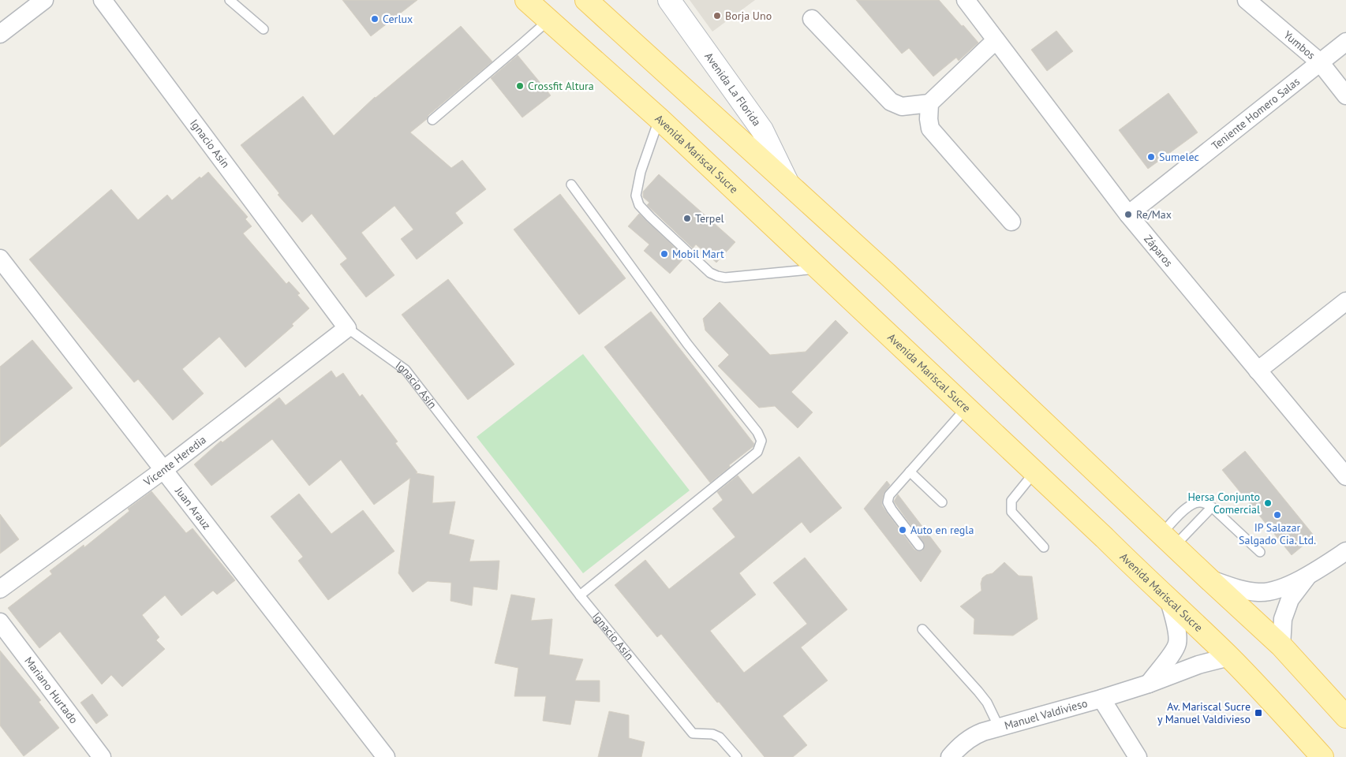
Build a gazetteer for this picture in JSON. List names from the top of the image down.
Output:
{
  "streets": {
    "main road": ["Avenida La Florida", "Avenida Mariscal Sucre"],
    "street": [
      "Yumbos",
      "Teniente Homero Salas",
      "Ignacio Asín",
      "Záparos",
      "Vicente Heredia",
      "Juan Arauz",
      "Mariano Hurtado",
      "Manuel Valdivieso"
    ]
  },
  "crossings": [
    ["Yumbos", "Teniente Homero Salas"],
    ["Teniente Homero Salas", "Záparos"],
    ["Ignacio Asín", "Vicente Heredia"],
    ["Avenida Mariscal Sucre", "Manuel Valdivieso"],
    ["Vicente Heredia", "Juan Arauz"]
  ],
  "places": {
    "other": [
      "Borja Uno",
      "Cerlux",
      "Crossfit Altura",
      "Sumelec",
      "Re/Max",
      "Terpel",
      "Mobil Mart",
      "Hersa Conjunto Comercial",
      "IP Salazar Salgado Cia. Ltd.",
      "Auto en regla"
    ],
    "transit": ["Av. Mariscal Sucre y Manuel Valdivieso"]
  }
}
